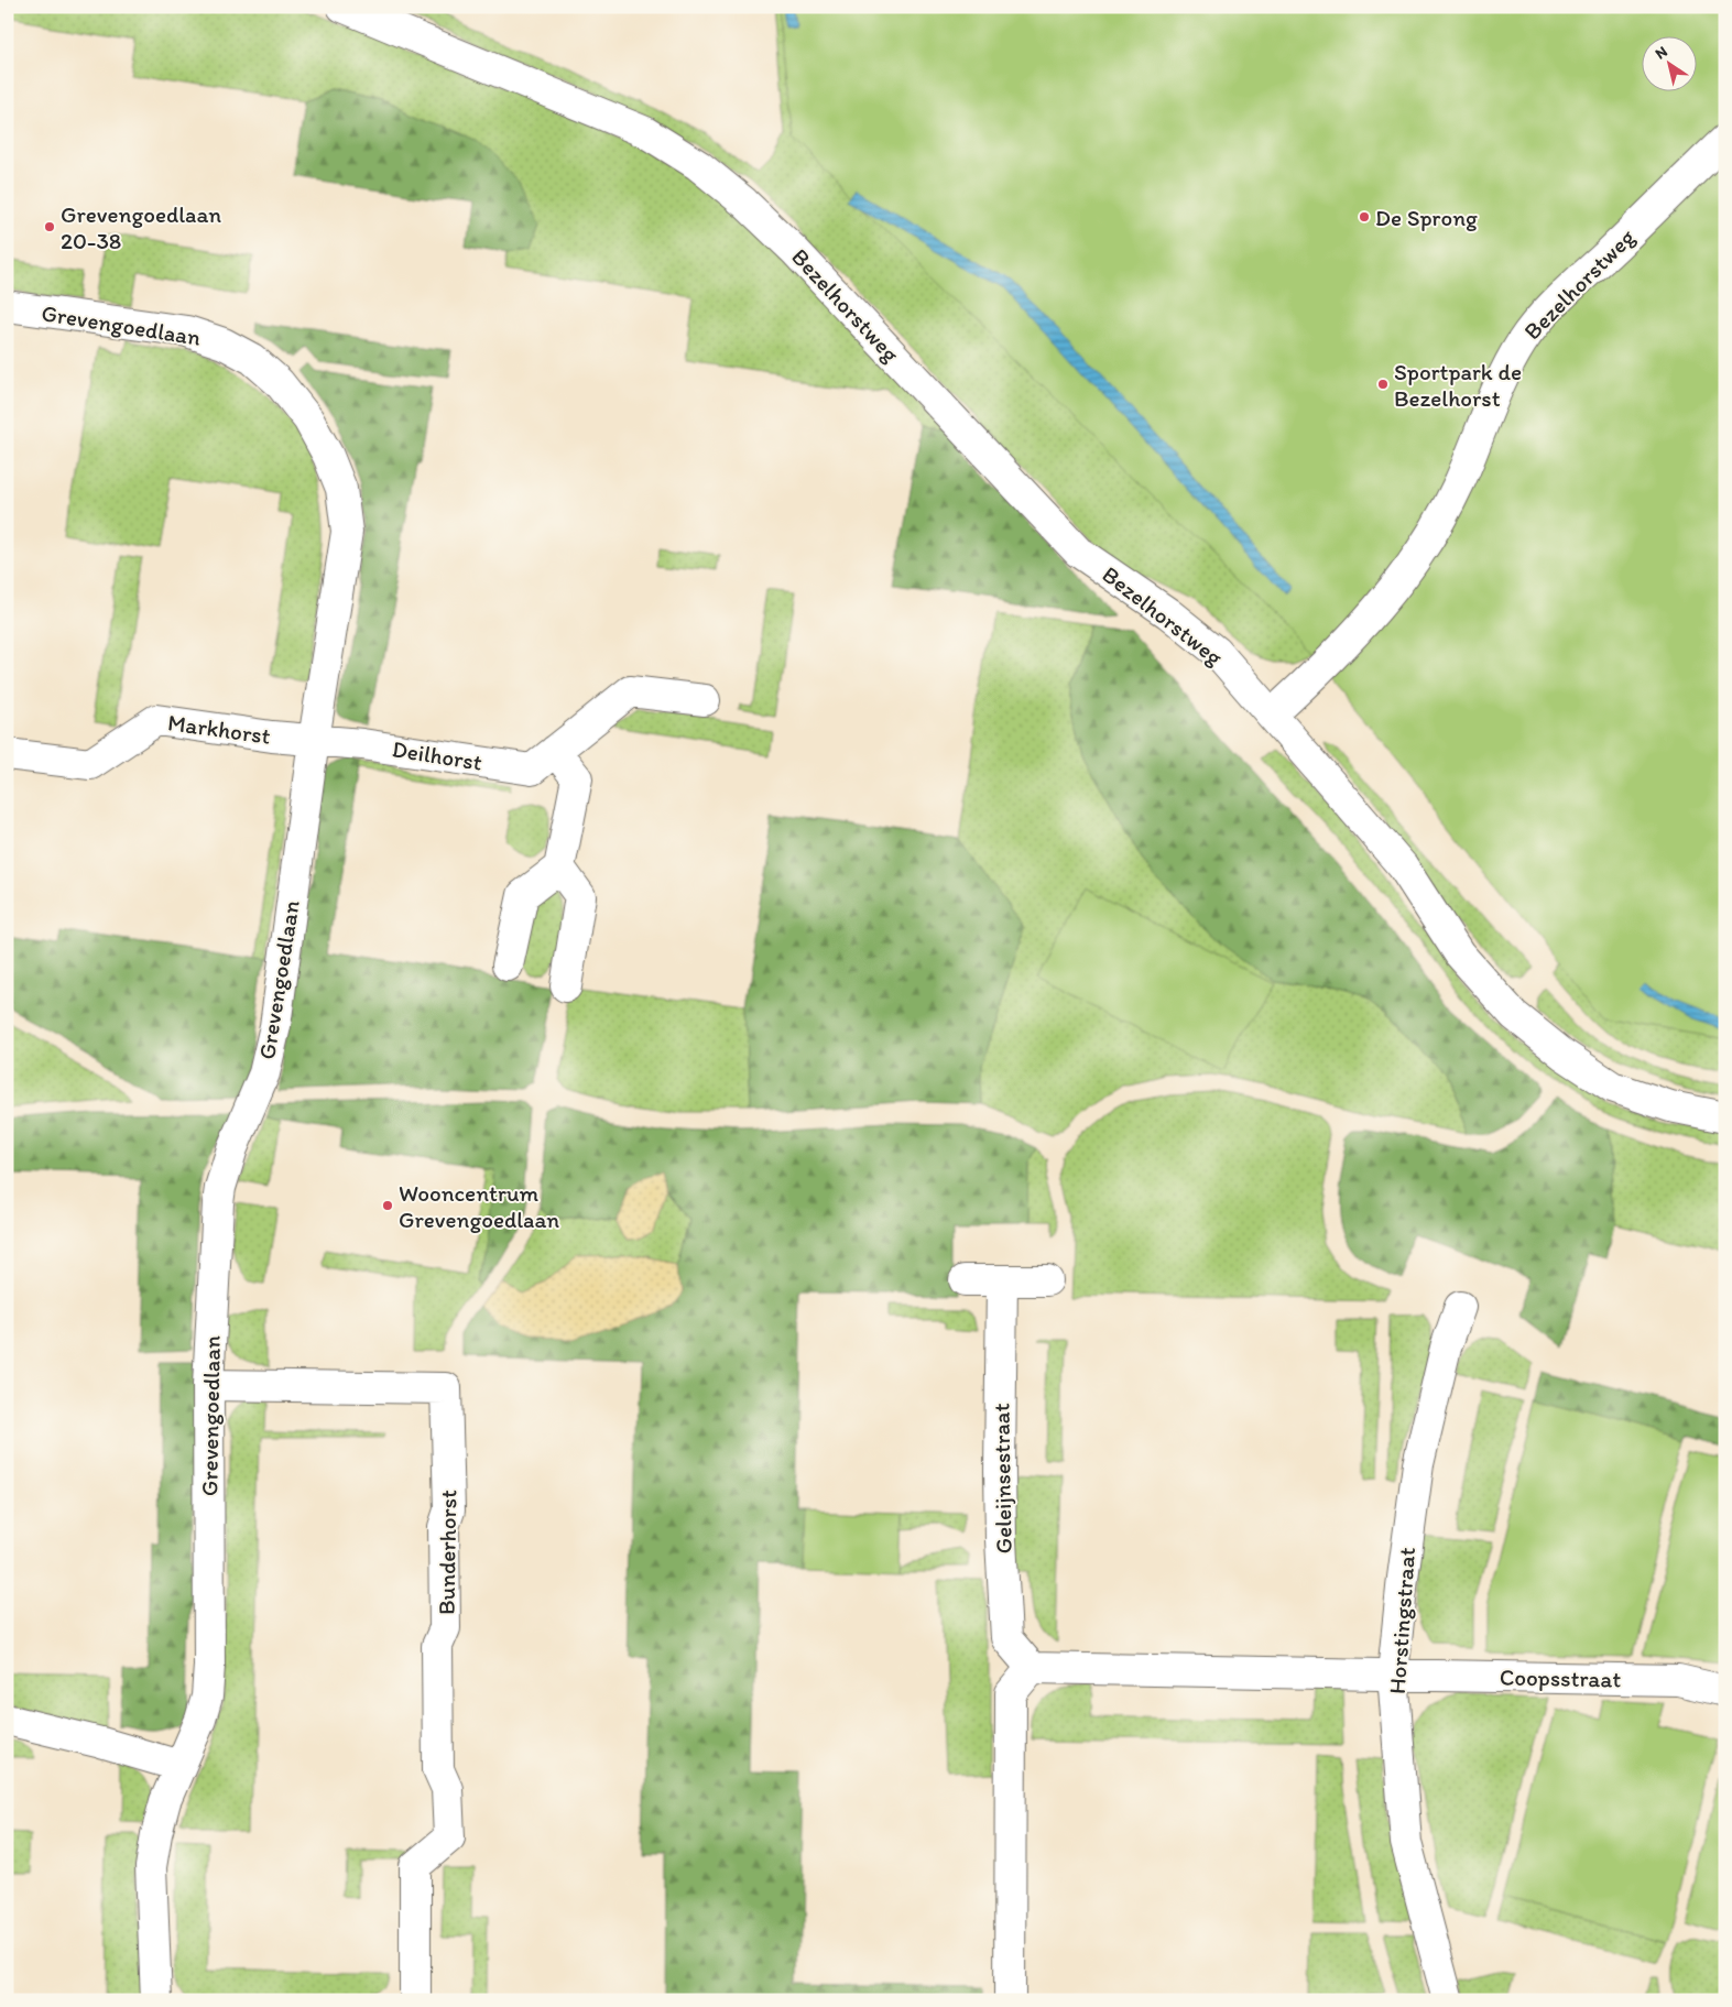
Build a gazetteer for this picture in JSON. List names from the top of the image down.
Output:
{
  "streets": {
    "street": [
      "Bezelhorstweg",
      "Grevengoedlaan",
      "Markhorst",
      "Deilhorst",
      "Geleijnsestraat",
      "Bunderhorst",
      "Horstingstraat",
      "Coopsstraat"
    ]
  },
  "crossings": [
    ["Grevengoedlaan", "Markhorst"],
    ["Grevengoedlaan", "Deilhorst"],
    ["Grevengoedlaan", "Bunderhorst"],
    ["Markhorst", "Deilhorst"],
    ["Horstingstraat", "Coopsstraat"]
  ],
  "places": [
    "De Sprong",
    "Grevengoedlaan 20-38",
    "Sportpark de Bezelhorst",
    "Wooncentrum Grevengoedlaan"
  ],
  "north": "top left"
}
